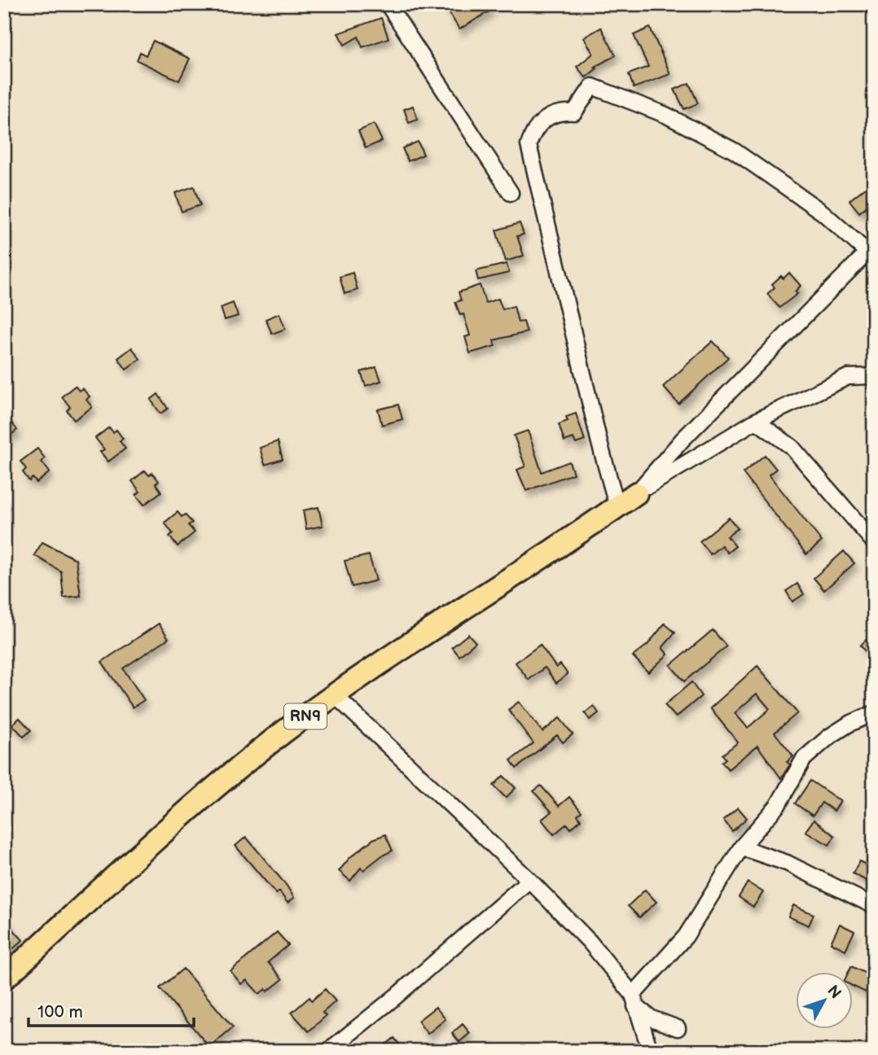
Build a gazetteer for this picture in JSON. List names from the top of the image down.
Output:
{
  "streets": {
    "highway": ["RN9"]
  },
  "scale_bar": "100 m",
  "north": "top right"
}
